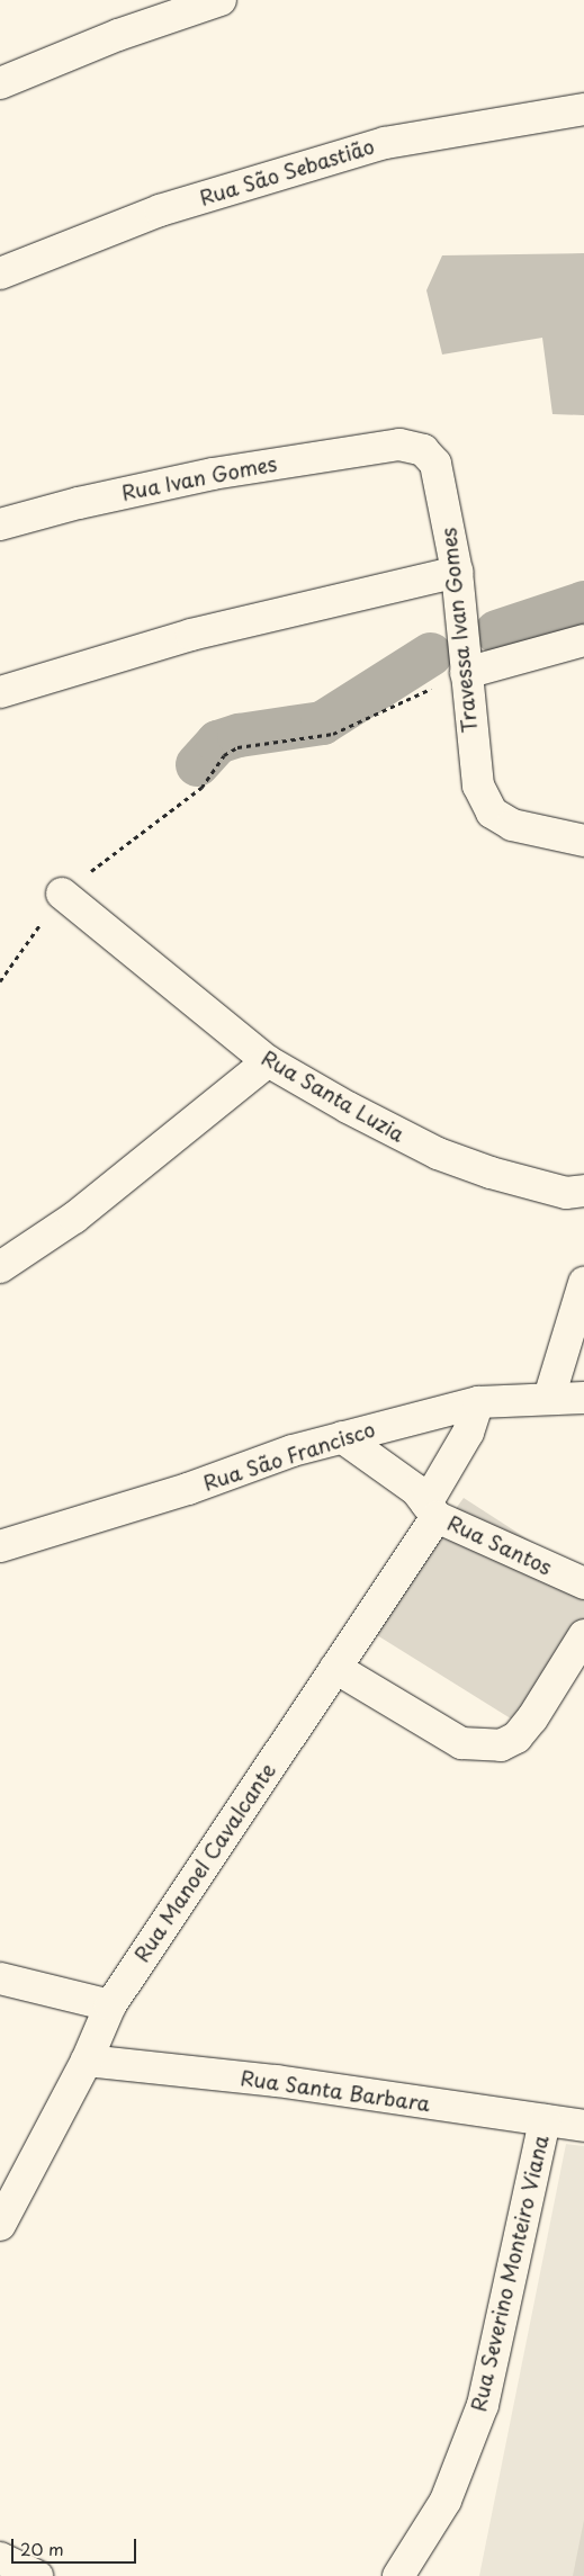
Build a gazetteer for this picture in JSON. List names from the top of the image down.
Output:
{
  "streets": {
    "street": [
      "Rua São Sebastião",
      "Rua Ivan Gomes",
      "Travessa Ivan Gomes",
      "Rua Santa Luzia",
      "Rua São Francisco",
      "Rua Santos",
      "Rua Manoel Cavalcante",
      "Rua Santa Barbara",
      "Rua Severino Monteiro Viana"
    ]
  },
  "crossings": [
    ["Rua Ivan Gomes", "Travessa Ivan Gomes"],
    ["Rua São Francisco", "Rua Santos"],
    ["Rua São Francisco", "Rua Manoel Cavalcante"],
    ["Rua Santos", "Rua Manoel Cavalcante"],
    ["Rua Manoel Cavalcante", "Rua Santa Barbara"],
    ["Rua Santa Barbara", "Rua Severino Monteiro Viana"]
  ],
  "scale_bar": "20 m"
}
